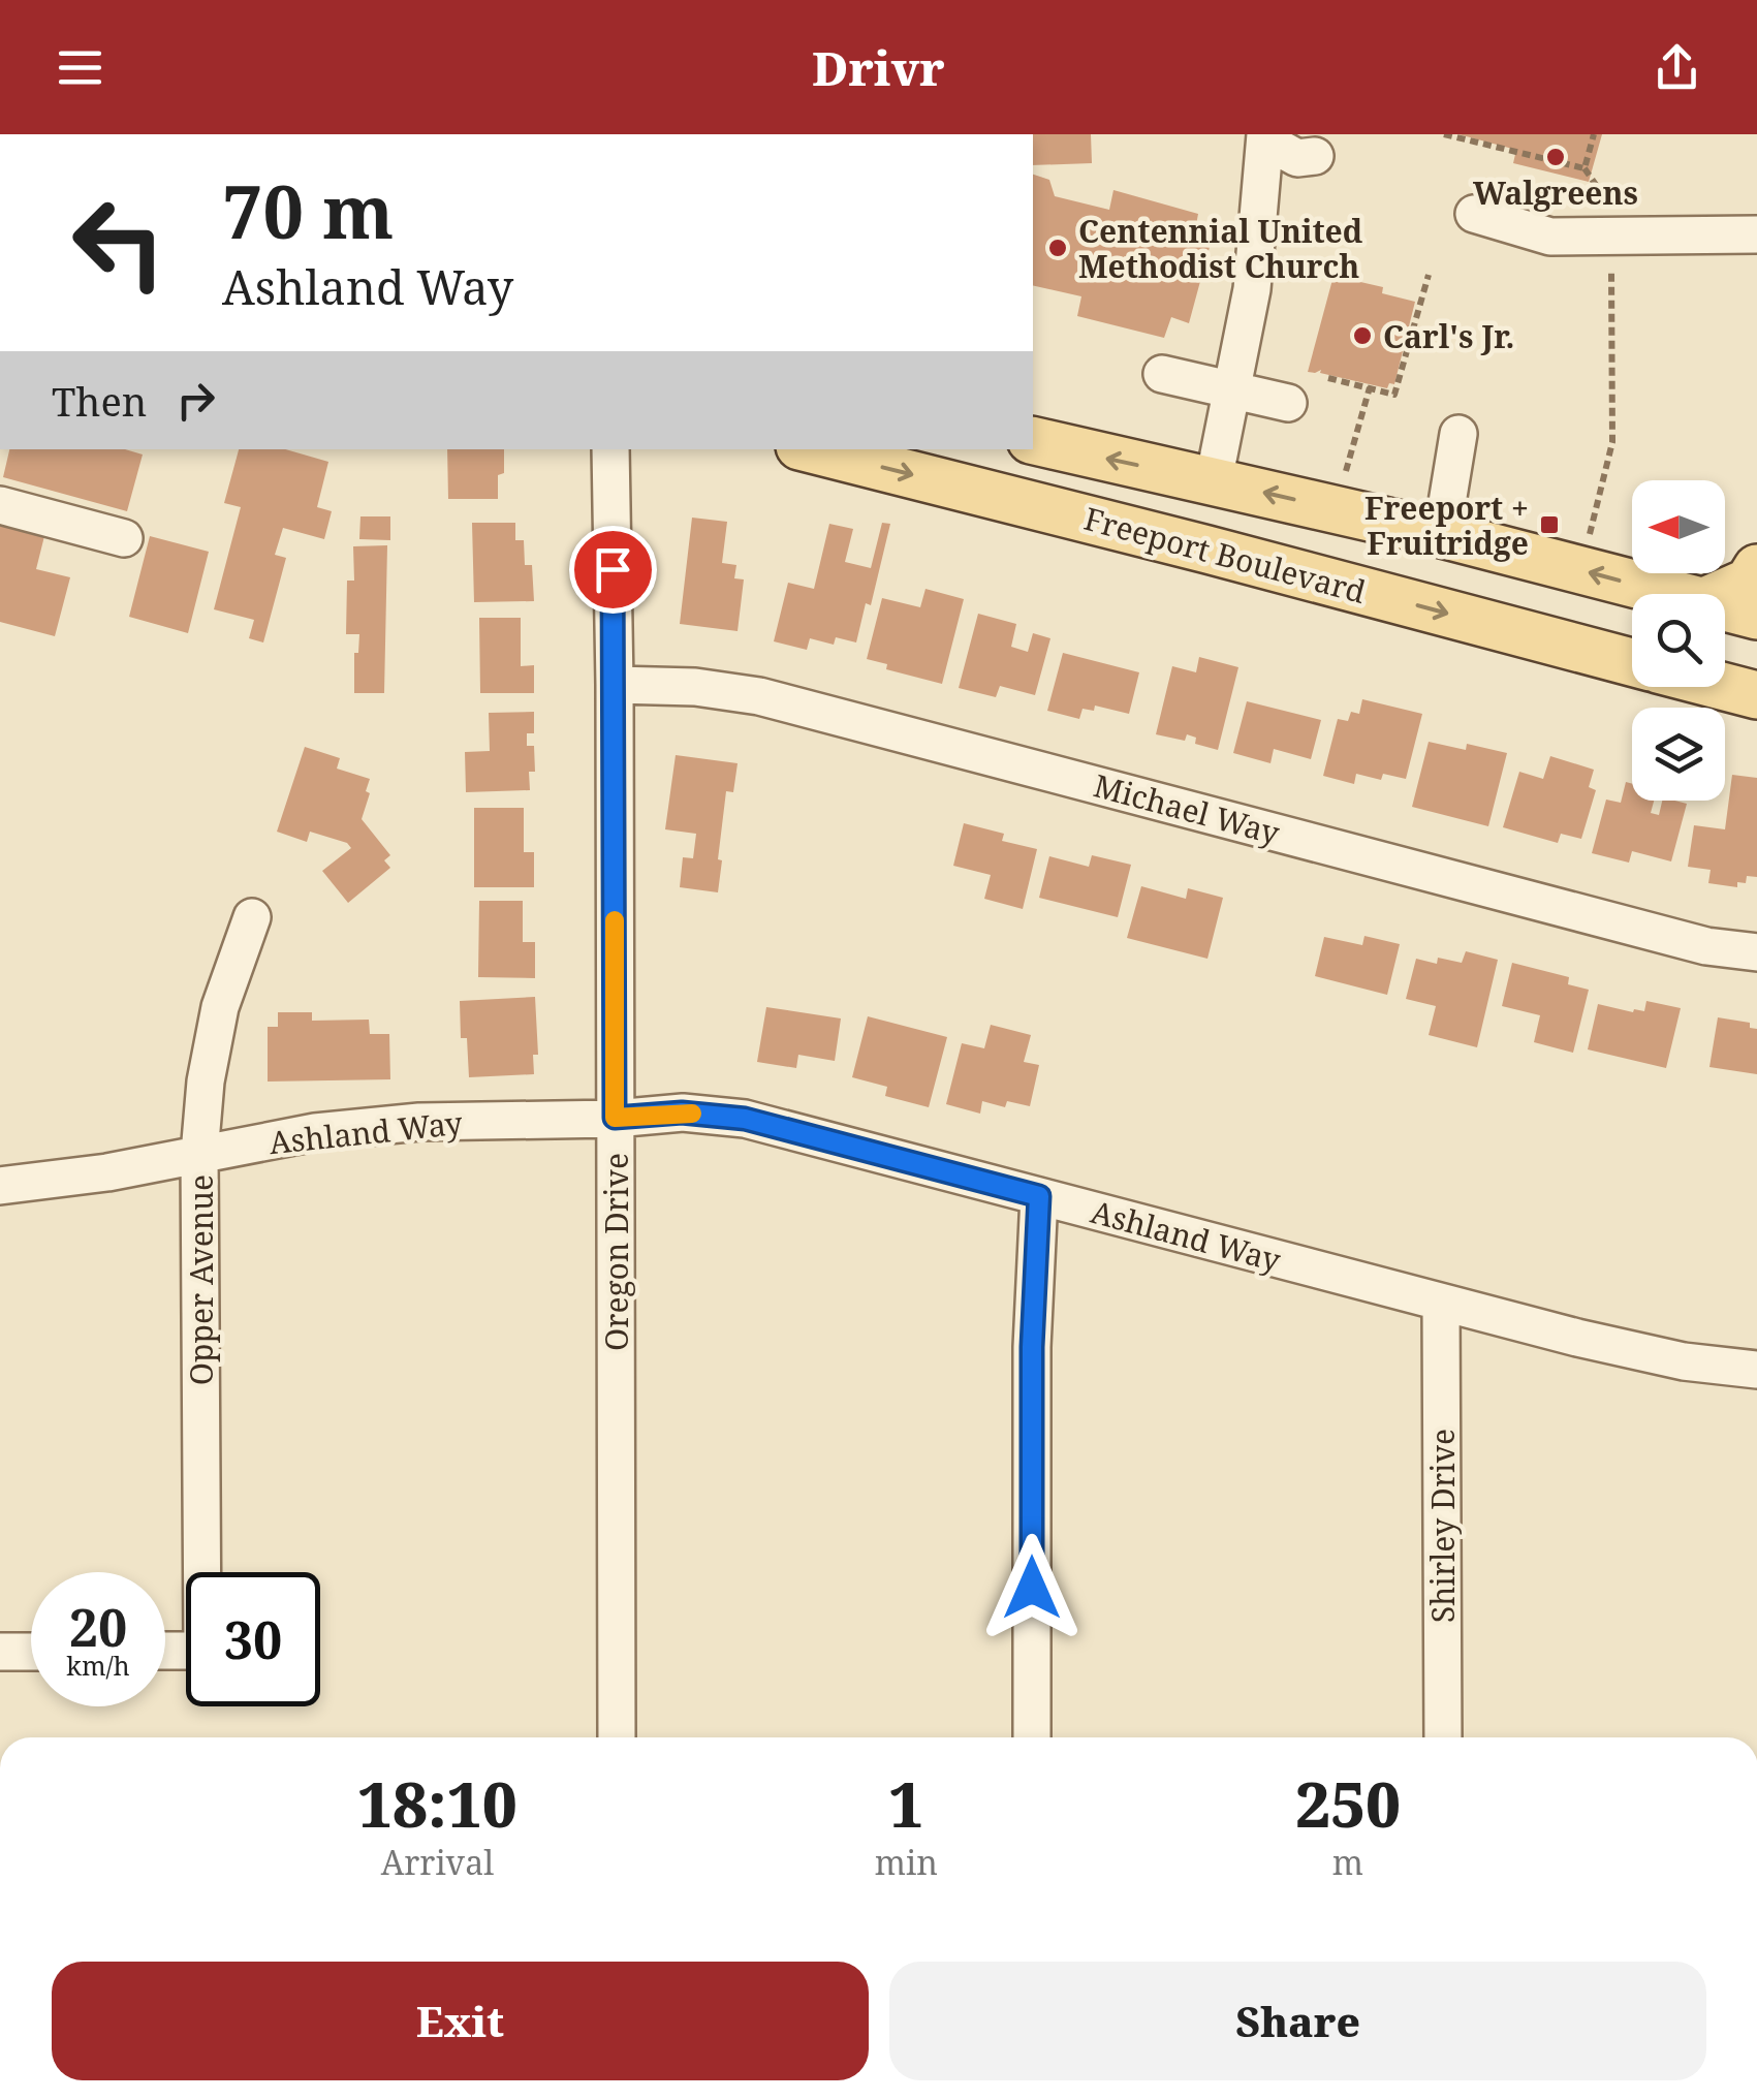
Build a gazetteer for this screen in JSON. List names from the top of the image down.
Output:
{
  "streets": {
    "main road": ["Freeport Boulevard"],
    "street": [
      "Michael Way",
      "Ashland Way",
      "Oregon Drive",
      "Opper Avenue",
      "Shirley Drive"
    ]
  },
  "crossings": [
    ["Michael Way", "Oregon Drive"],
    ["Ashland Way", "Oregon Drive"],
    ["Ashland Way", "Opper Avenue"],
    ["Ashland Way", "Shirley Drive"]
  ],
  "places": {
    "other": ["Walgreens", "Centennial United Methodist Church", "Carl's Jr."],
    "transit": ["Freeport + Fruitridge"]
  },
  "north": "left",
  "page": {
    "header": "Drivr",
    "turn": ["70 m", "Ashland Way"],
    "then": "Then",
    "speed": "20 km/h",
    "limit": "30",
    "eta": [
      "18:10",
      "Arrival",
      "1",
      "min",
      "250",
      "m"
    ],
    "buttons": ["Exit", "Share"]
  }
}
